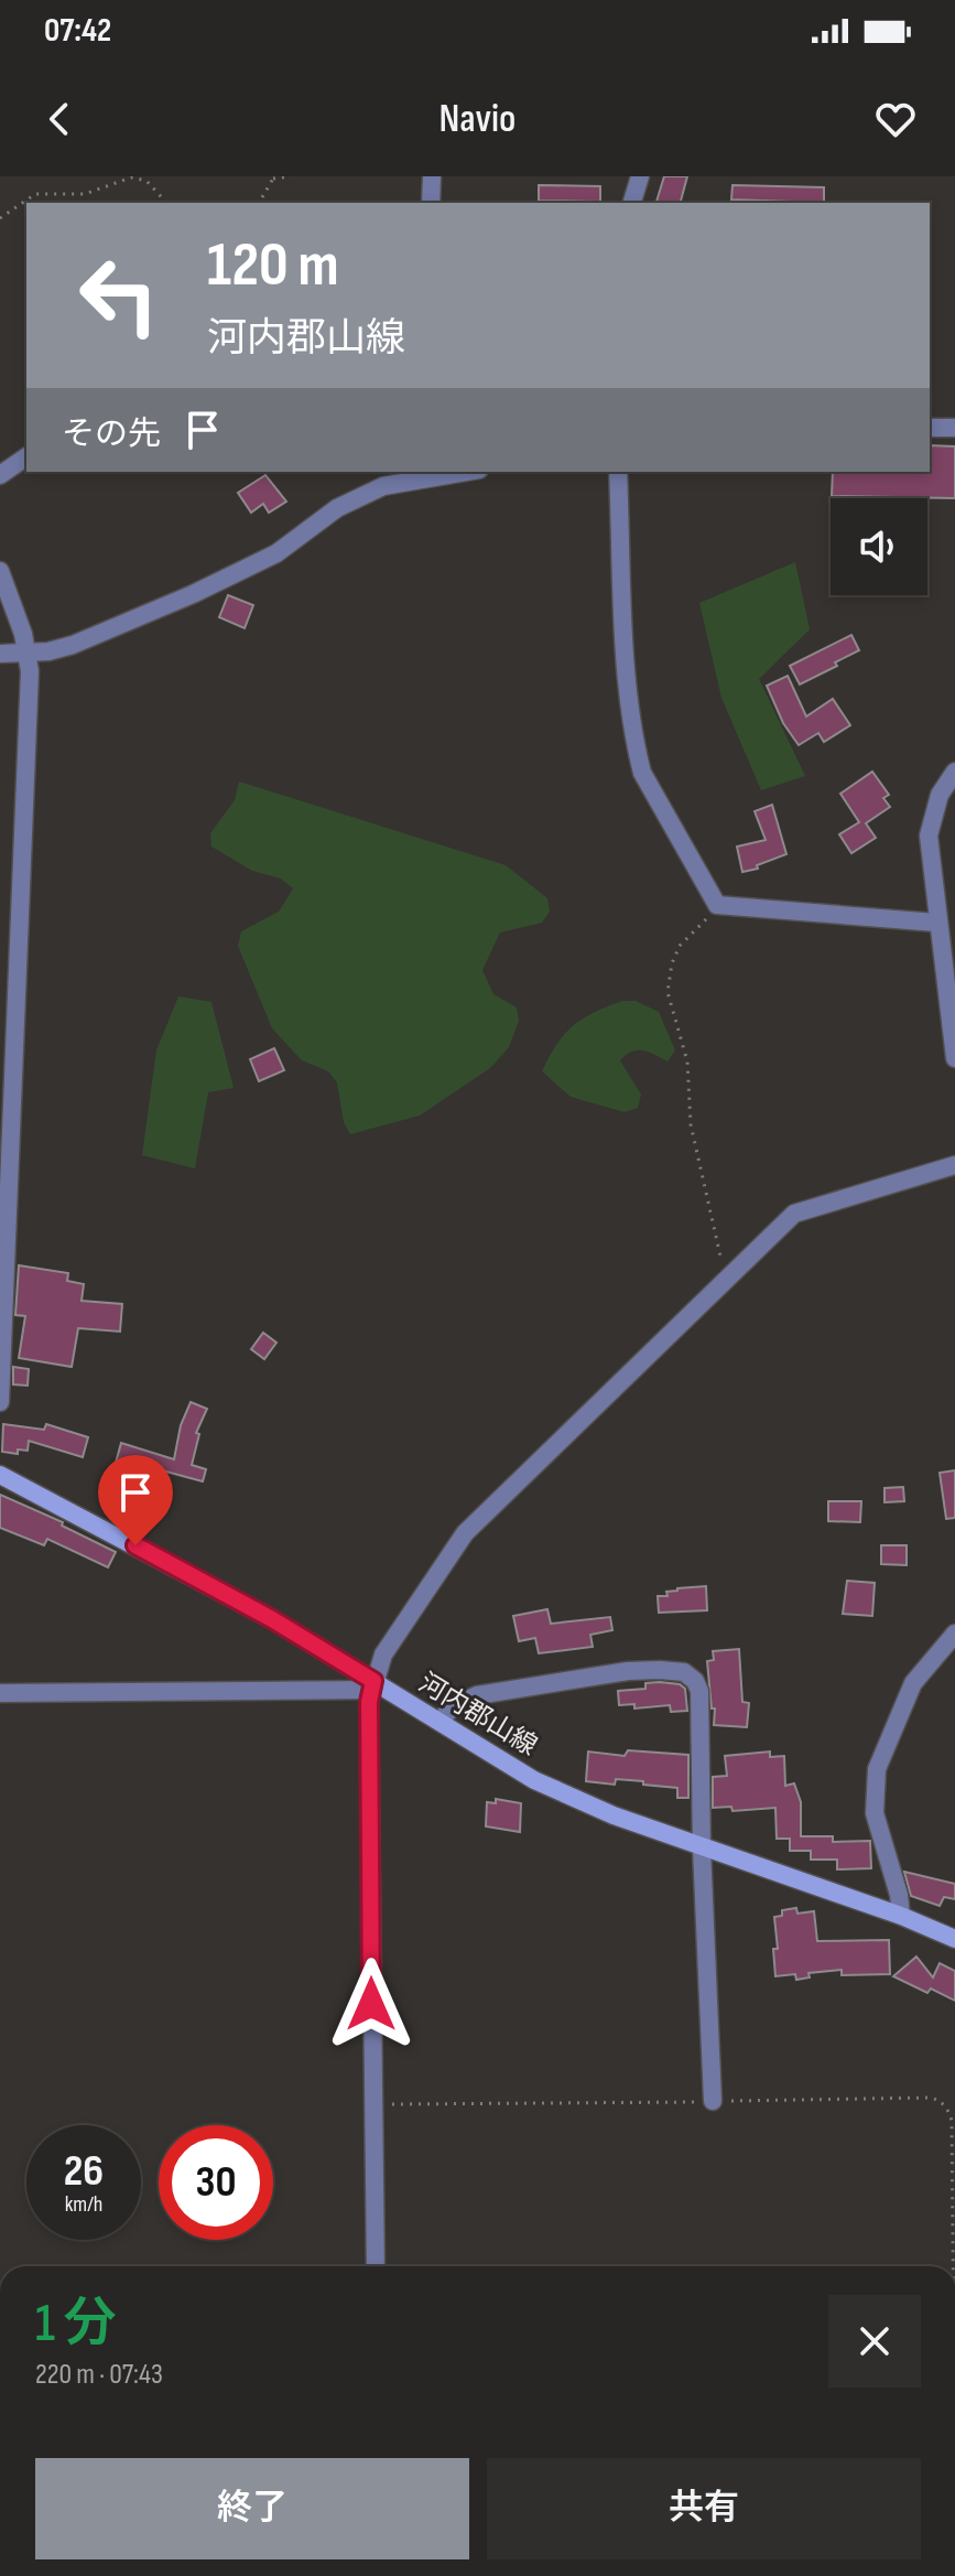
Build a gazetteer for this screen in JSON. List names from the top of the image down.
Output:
{
  "streets": {
    "main road": ["河内郡山線"]
  },
  "page": {
    "status": "07:42",
    "header": "Navio",
    "turn": ["120 m", "河内郡山線"],
    "then": "その先",
    "speed": "26 km/h",
    "limit": "30",
    "heading": ["1 分", "220 m · 07:43"],
    "buttons": ["終了", "共有"]
  }
}
